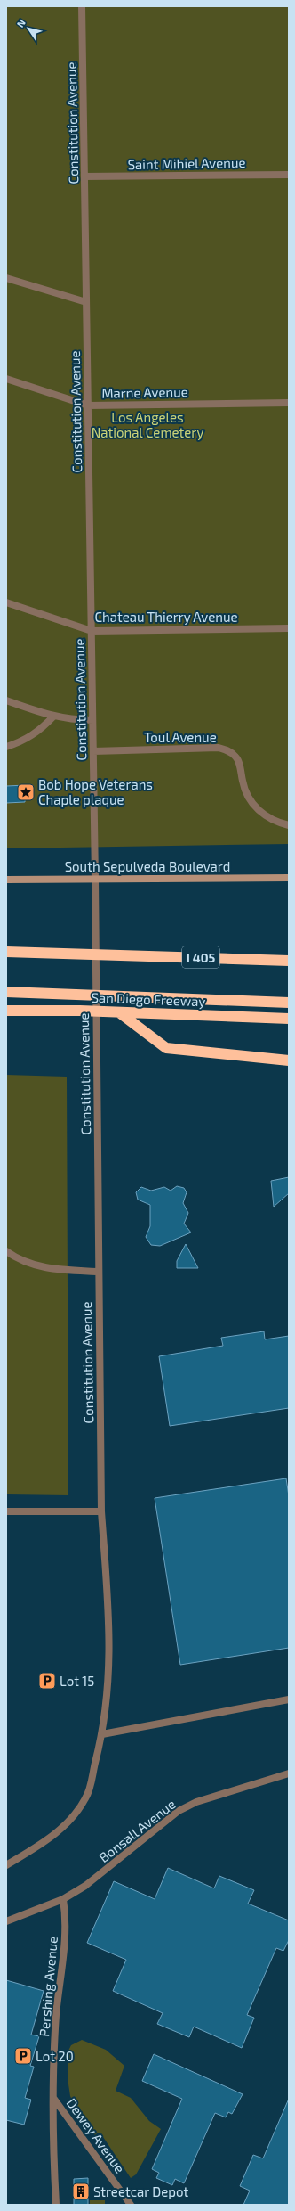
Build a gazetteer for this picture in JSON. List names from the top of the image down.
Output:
{
  "streets": {
    "highway": ["I 405", "San Diego Freeway"],
    "main road": ["South Sepulveda Boulevard"],
    "street": [
      "Constitution Avenue",
      "Saint Mihiel Avenue",
      "Marne Avenue",
      "Chateau Thierry Avenue",
      "Toul Avenue",
      "Bonsall Avenue",
      "Pershing Avenue",
      "Dewey Avenue"
    ]
  },
  "crossings": [
    ["Constitution Avenue", "Saint Mihiel Avenue"],
    ["Constitution Avenue", "Marne Avenue"],
    ["Constitution Avenue", "Chateau Thierry Avenue"],
    ["Constitution Avenue", "Toul Avenue"],
    ["Constitution Avenue", "South Sepulveda Boulevard"],
    ["Bonsall Avenue", "Pershing Avenue"],
    ["Pershing Avenue", "Dewey Avenue"]
  ],
  "parks": ["Los Angeles National Cemetery"],
  "places": {
    "place": ["Bob Hope Veterans Chaple plaque"],
    "parking": ["Lot 15", "Lot 20"],
    "building": ["Streetcar Depot"]
  },
  "north": "top left"
}
